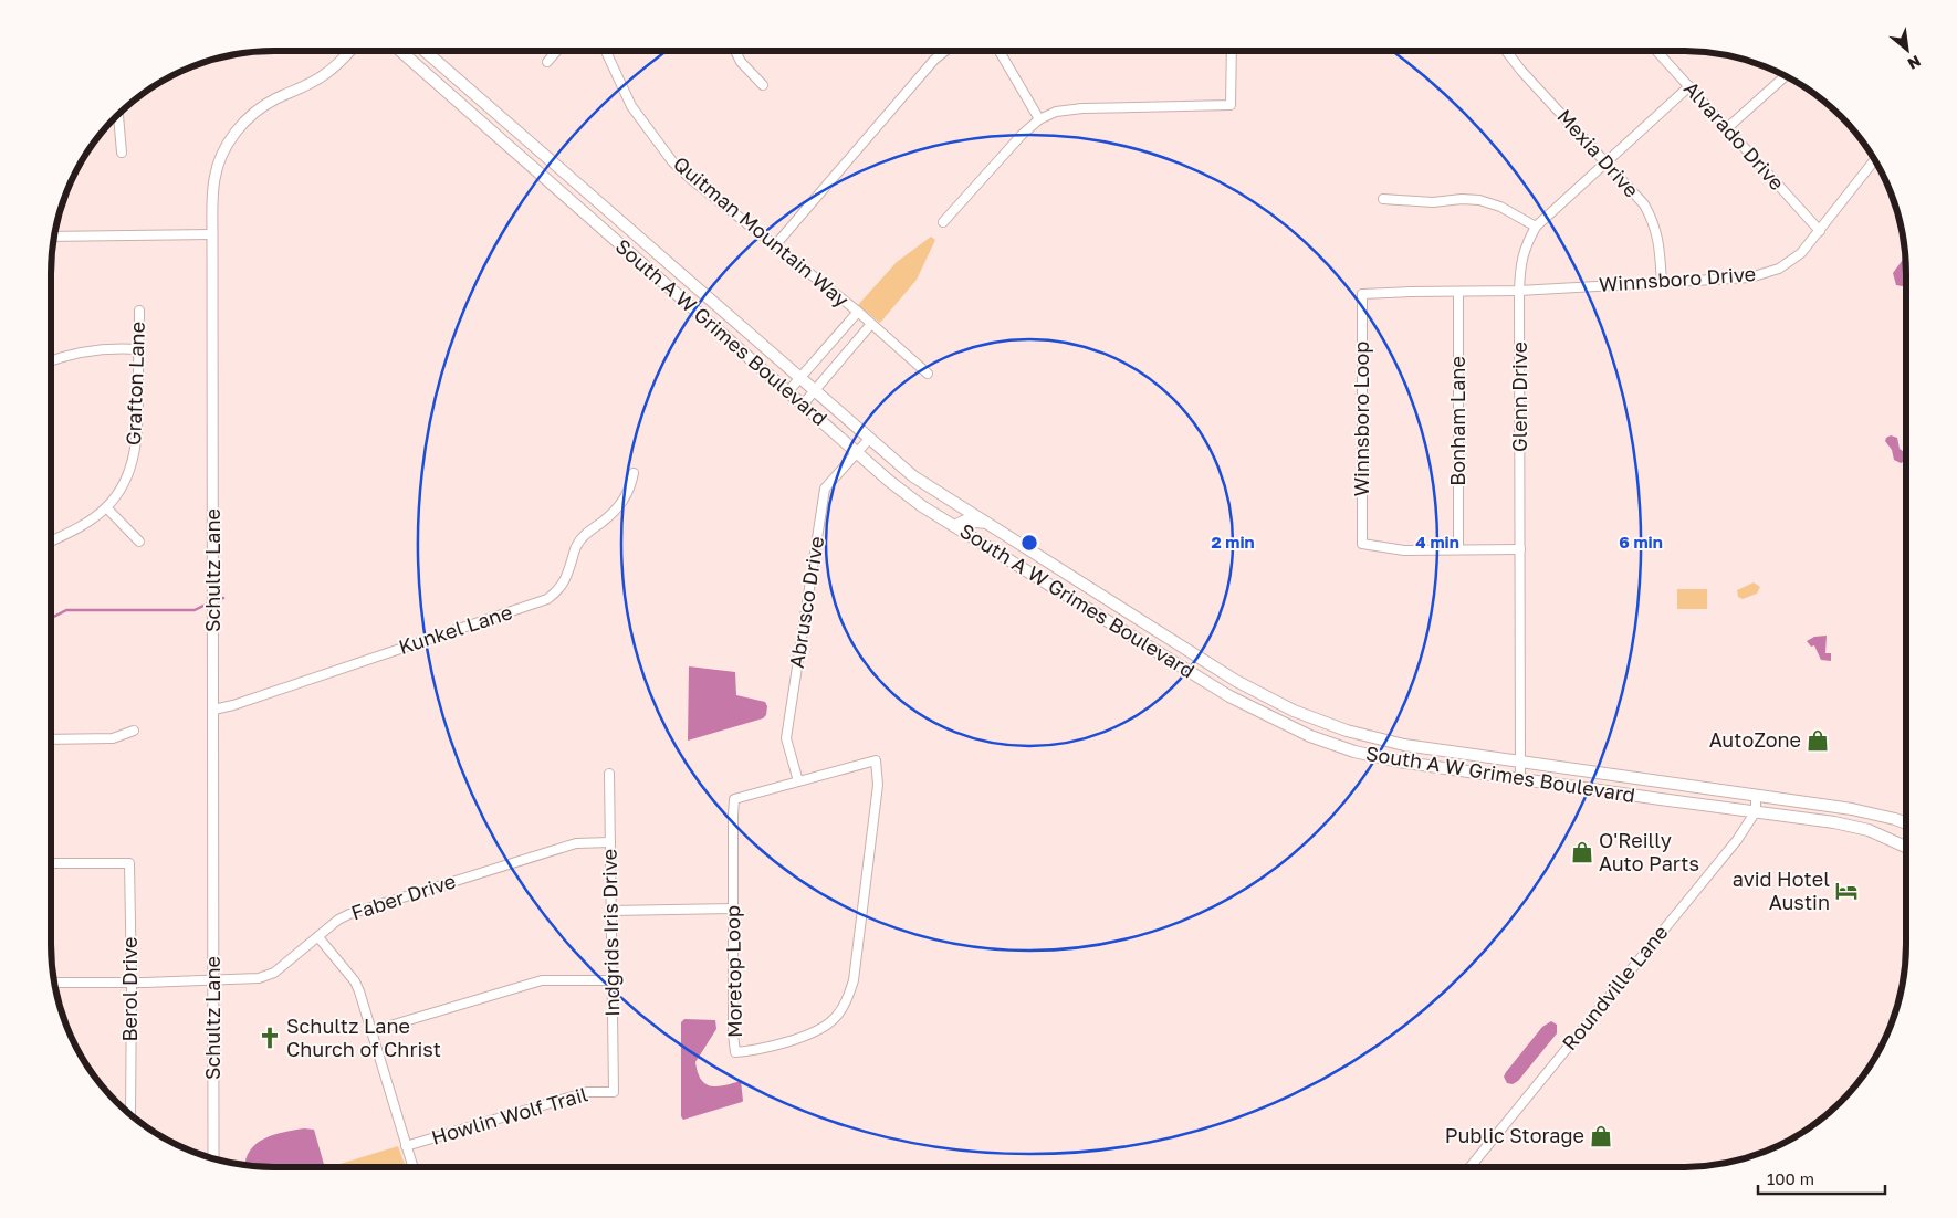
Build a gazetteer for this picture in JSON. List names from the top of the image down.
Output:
{
  "streets": {
    "main road": ["South A W Grimes Boulevard"],
    "street": [
      "Alvarado Drive",
      "Mexia Drive",
      "Quitman Mountain Way",
      "Winnsboro Drive",
      "Grafton Lane",
      "Glenn Drive",
      "Winnsboro Loop",
      "Bonham Lane",
      "Schultz Lane",
      "Abrusco Drive",
      "Kunkel Lane",
      "Faber Drive",
      "Indgrids Iris Drive",
      "Moretop Loop",
      "Roundville Lane",
      "Berol Drive",
      "Howlin Wolf Trail"
    ]
  },
  "crossings": [
    ["Alvarado Drive", "Winnsboro Drive"],
    ["Alvarado Drive", "Glenn Drive"],
    ["Mexia Drive", "Winnsboro Drive"],
    ["Mexia Drive", "Glenn Drive"],
    ["Winnsboro Drive", "Glenn Drive"],
    ["Winnsboro Drive", "Winnsboro Loop"],
    ["South A W Grimes Boulevard", "Glenn Drive"],
    ["South A W Grimes Boulevard", "Abrusco Drive"],
    ["South A W Grimes Boulevard", "Roundville Lane"],
    ["Glenn Drive", "Winnsboro Loop"],
    ["Winnsboro Loop", "Bonham Lane"],
    ["Schultz Lane", "Kunkel Lane"],
    ["Schultz Lane", "Faber Drive"],
    ["Abrusco Drive", "Moretop Loop"],
    ["Faber Drive", "Indgrids Iris Drive"],
    ["Faber Drive", "Berol Drive"],
    ["Indgrids Iris Drive", "Howlin Wolf Trail"]
  ],
  "places": {
    "shop": ["AutoZone", "O'Reilly Auto Parts", "Public Storage"],
    "hotel": ["avid Hotel Austin"],
    "church": ["Schultz Lane Church of Christ"]
  },
  "scale_bar": "100 m",
  "north": "bottom right",
  "rings": ["2 min", "4 min", "6 min"]
}
